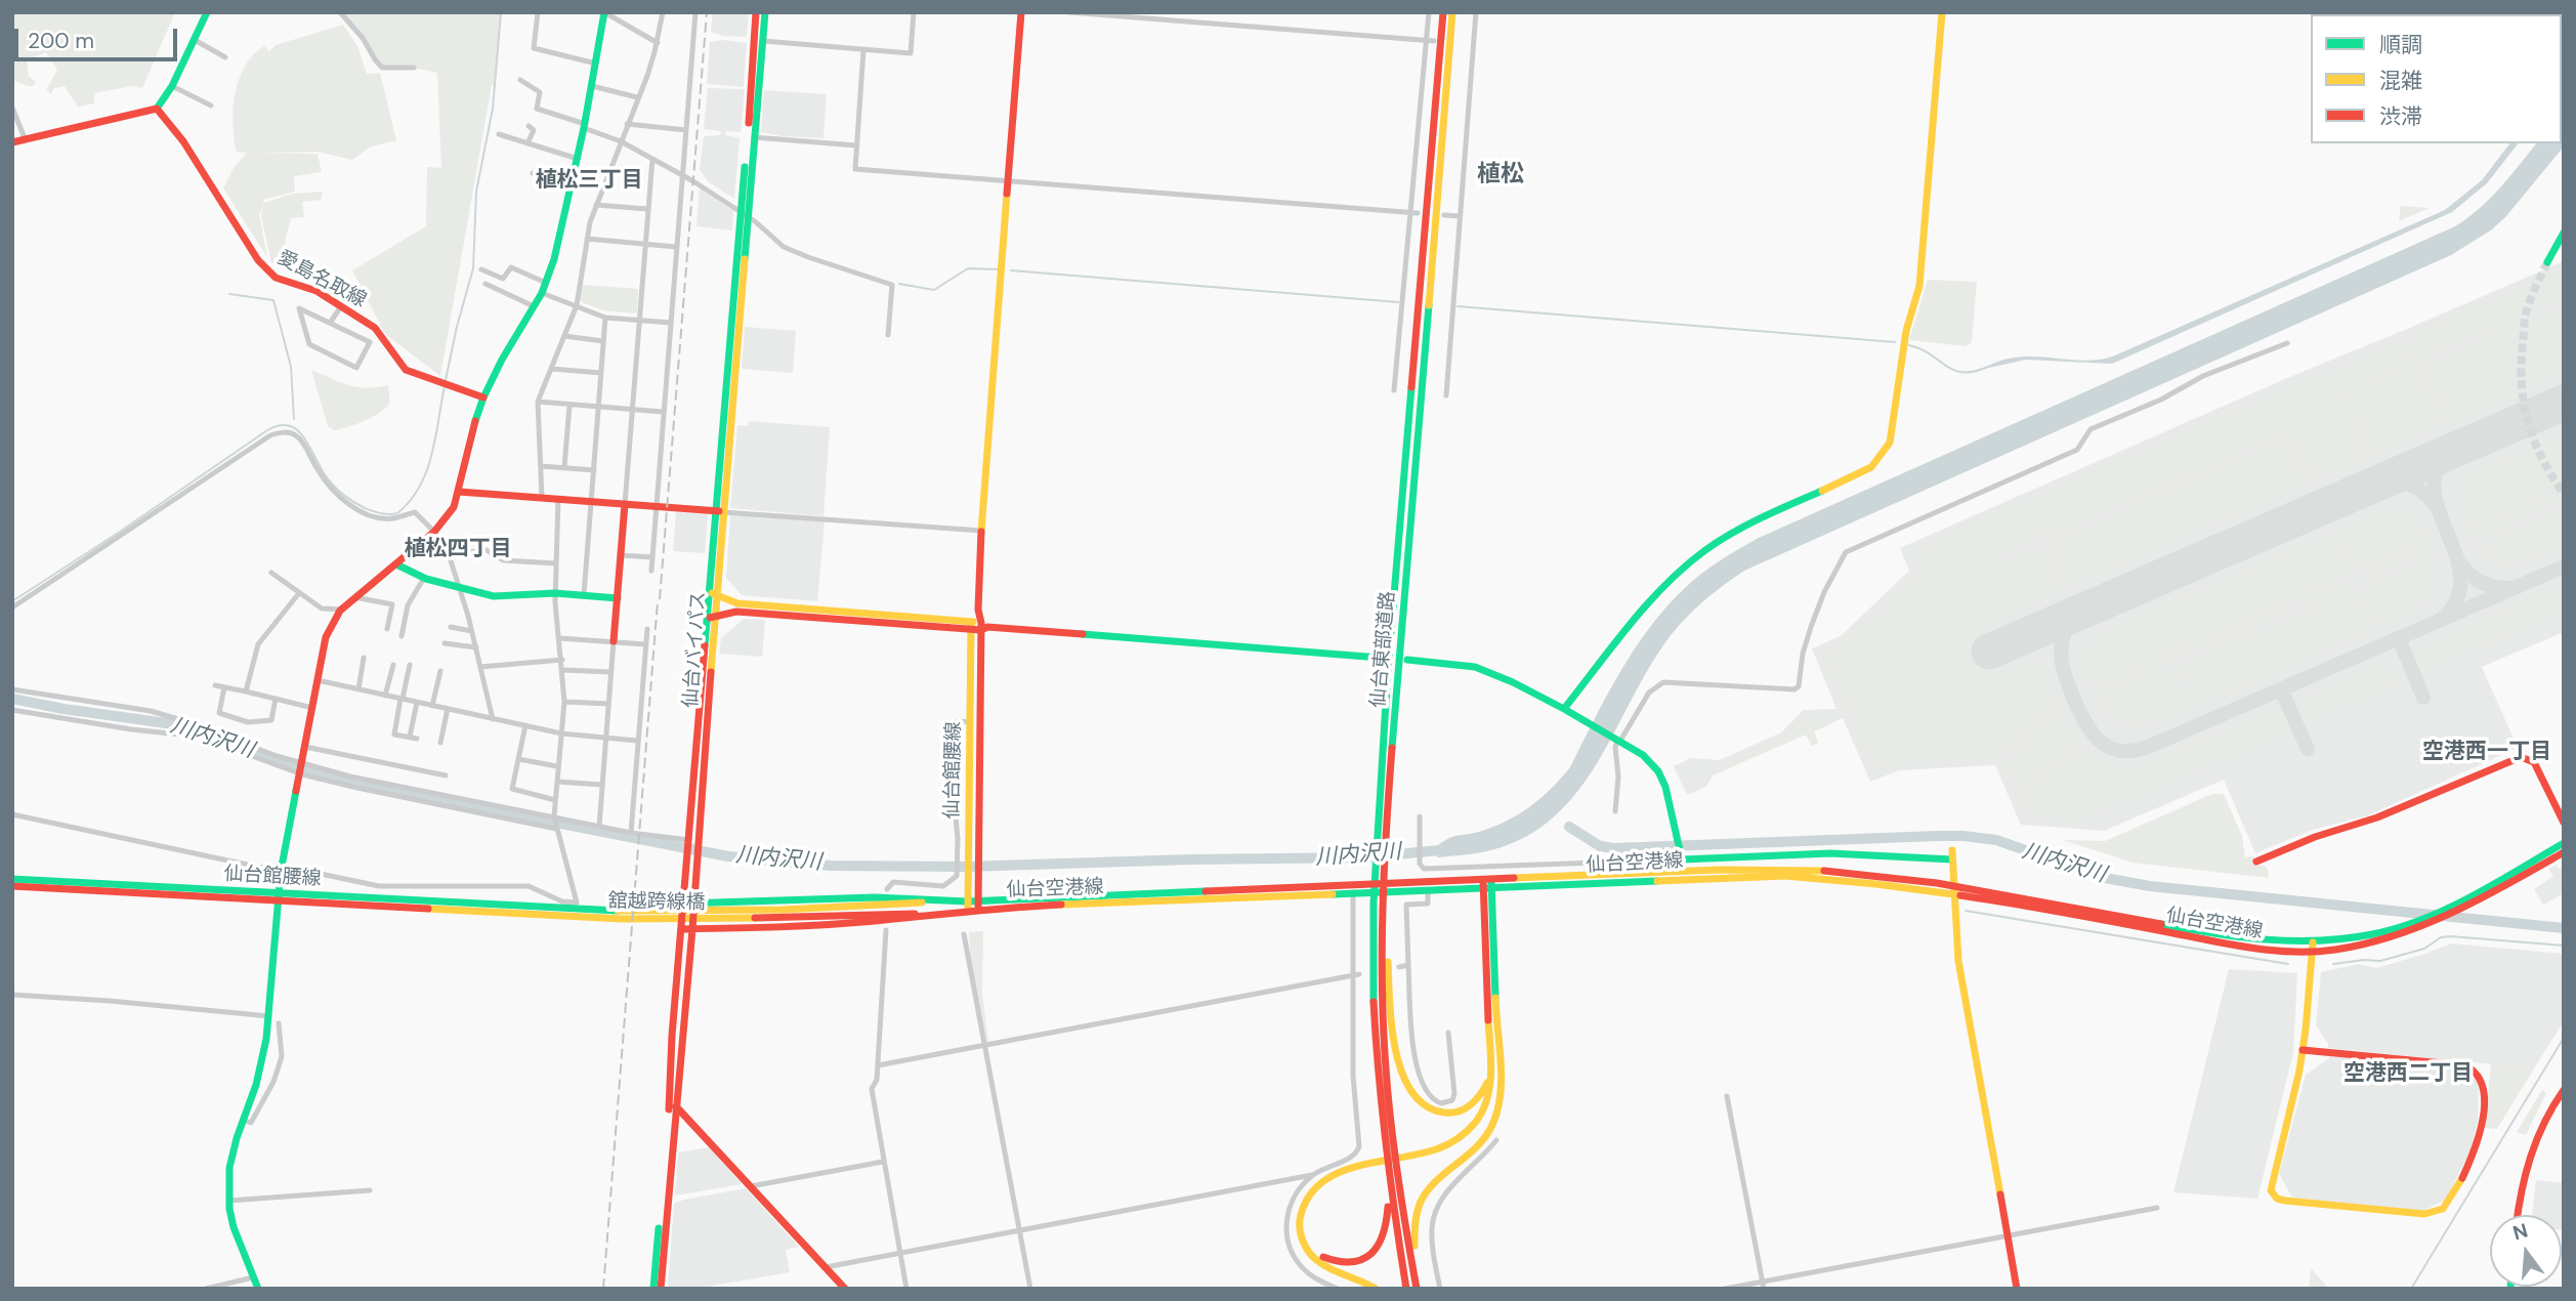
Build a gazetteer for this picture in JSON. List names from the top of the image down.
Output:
{
  "streets": {
    "main road": [
      "愛島名取線",
      "仙台バイパス",
      "仙台東部道路",
      "仙台館腰線",
      "仙台空港線",
      "舘越跨線橋"
    ]
  },
  "crossings": [
    ["仙台バイパス", "仙台空港線"],
    ["仙台館腰線", "仙台空港線"],
    ["仙台館腰線", "舘越跨線橋"]
  ],
  "districts": [
    "植松",
    "植松三丁目",
    "植松四丁目",
    "空港西一丁目",
    "空港西二丁目"
  ],
  "water": ["川内沢川"],
  "legend": ["順調", "混雑", "渋滞"],
  "scale_bar": "200 m",
  "north": "top"
}
